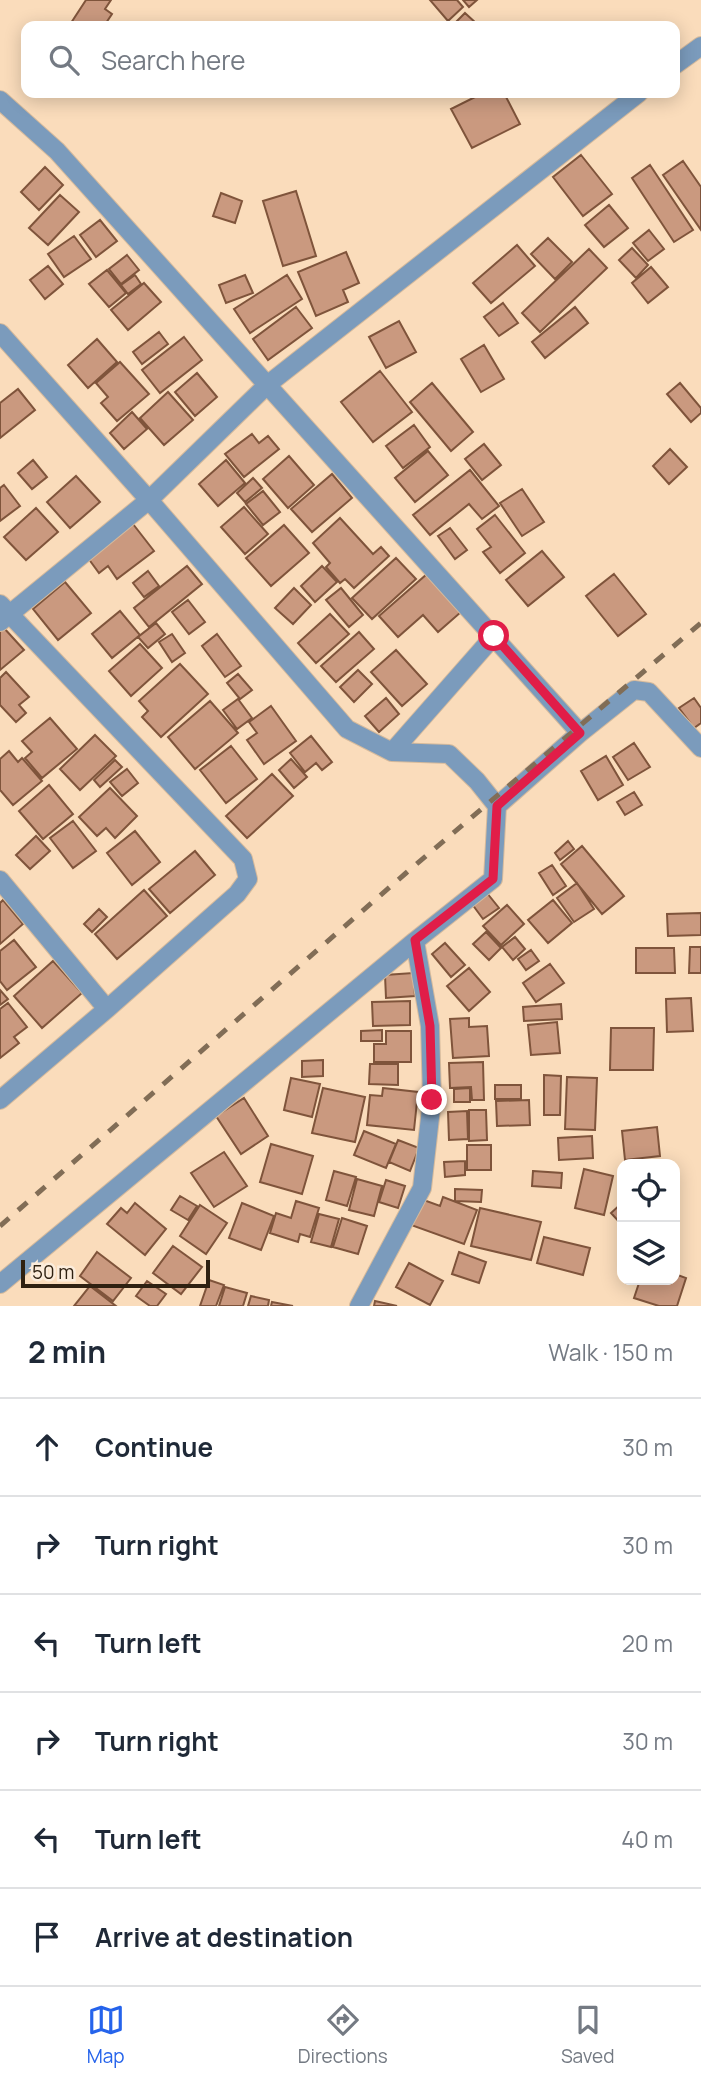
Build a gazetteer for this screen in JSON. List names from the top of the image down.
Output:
{
  "scale_bar": "50 m",
  "page": {
    "search": "Search here",
    "scale": "50 m",
    "heading": ["2 min", "Walk · 150 m"],
    "list": [
      ["Continue", "30 m"],
      ["Turn right", "30 m"],
      ["Turn left", "20 m"],
      ["Turn right", "30 m"],
      ["Turn left", "40 m"],
      "Arrive at destination"
    ],
    "nav": ["Map", "Directions", "Saved"]
  }
}
